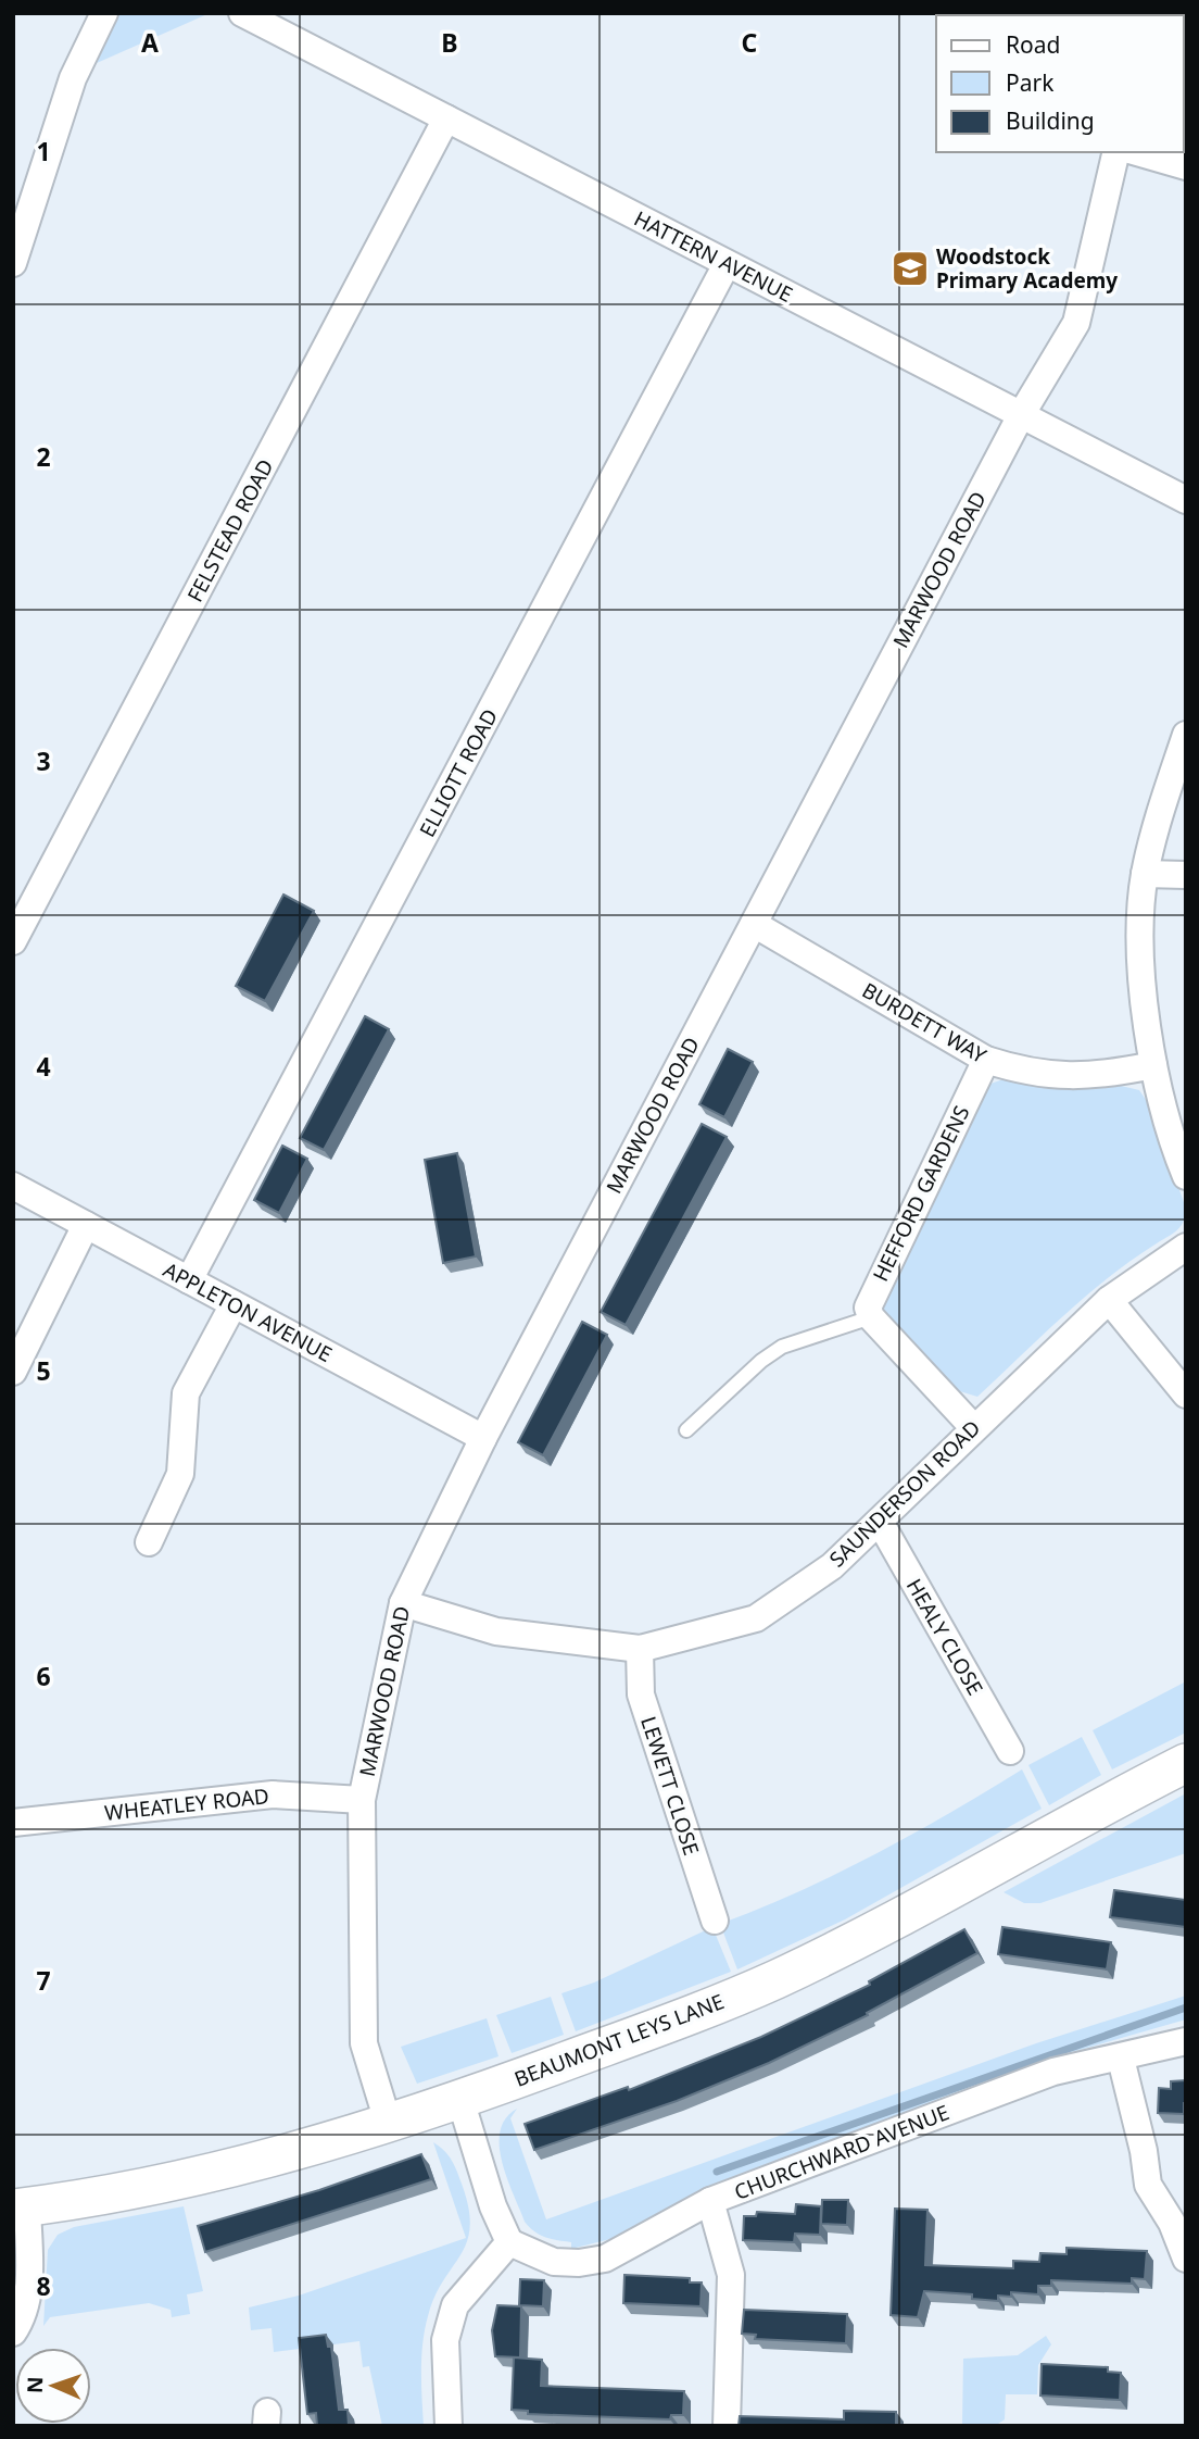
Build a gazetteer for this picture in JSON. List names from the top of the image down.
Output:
{
  "streets": {
    "street": [
      "HATTERN AVENUE",
      "FELSTEAD ROAD",
      "MARWOOD ROAD",
      "ELLIOTT ROAD",
      "BURDETT WAY",
      "HEFFORD GARDENS",
      "APPLETON AVENUE",
      "SAUNDERSON ROAD",
      "HEALY CLOSE",
      "LEWETT CLOSE",
      "WHEATLEY ROAD",
      "BEAUMONT LEYS LANE",
      "CHURCHWARD AVENUE"
    ]
  },
  "crossings": [
    ["HATTERN AVENUE", "FELSTEAD ROAD"],
    ["HATTERN AVENUE", "MARWOOD ROAD"],
    ["HATTERN AVENUE", "ELLIOTT ROAD"],
    ["MARWOOD ROAD", "BURDETT WAY"],
    ["MARWOOD ROAD", "APPLETON AVENUE"],
    ["MARWOOD ROAD", "SAUNDERSON ROAD"],
    ["MARWOOD ROAD", "WHEATLEY ROAD"],
    ["MARWOOD ROAD", "BEAUMONT LEYS LANE"],
    ["ELLIOTT ROAD", "APPLETON AVENUE"],
    ["BURDETT WAY", "HEFFORD GARDENS"],
    ["SAUNDERSON ROAD", "HEALY CLOSE"],
    ["SAUNDERSON ROAD", "LEWETT CLOSE"]
  ],
  "places": {
    "school or university": ["Woodstock Primary Academy"]
  },
  "legend": ["Road", "Park", "Building"],
  "north": "left",
  "grid": {
    "columns": ["A", "B", "C"],
    "rows": [
      "1",
      "2",
      "3",
      "4",
      "5",
      "6",
      "7",
      "8"
    ]
  }
}
